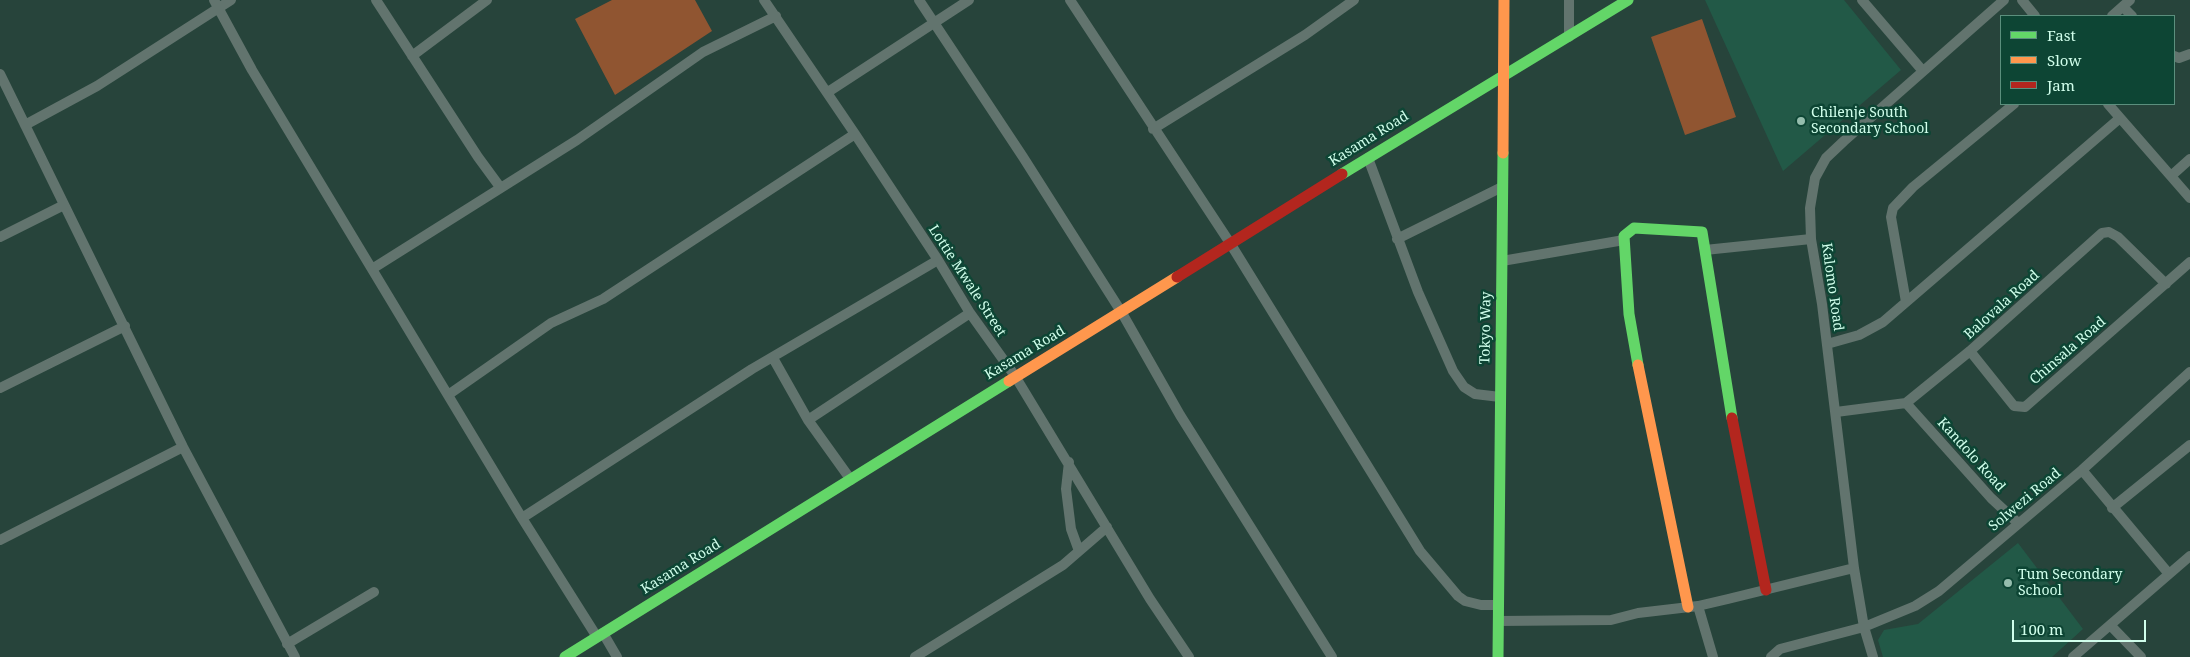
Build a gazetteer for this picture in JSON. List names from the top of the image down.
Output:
{
  "streets": {
    "street": [
      "Kasama Road",
      "Lottie Mwale Street",
      "Kalomo Road",
      "Balovala Road",
      "Tokyo Way",
      "Chinsala Road",
      "Kandolo Road",
      "Solwezi Road"
    ]
  },
  "crossings": [
    ["Kasama Road", "Lottie Mwale Street"],
    ["Kasama Road", "Tokyo Way"],
    ["Kalomo Road", "Solwezi Road"],
    ["Balovala Road", "Chinsala Road"],
    ["Balovala Road", "Kandolo Road"],
    ["Kandolo Road", "Solwezi Road"]
  ],
  "places": ["Chilenje South Secondary School", "Tum Secondary School"],
  "legend": ["Fast", "Slow", "Jam"],
  "scale_bar": "100 m"
}
